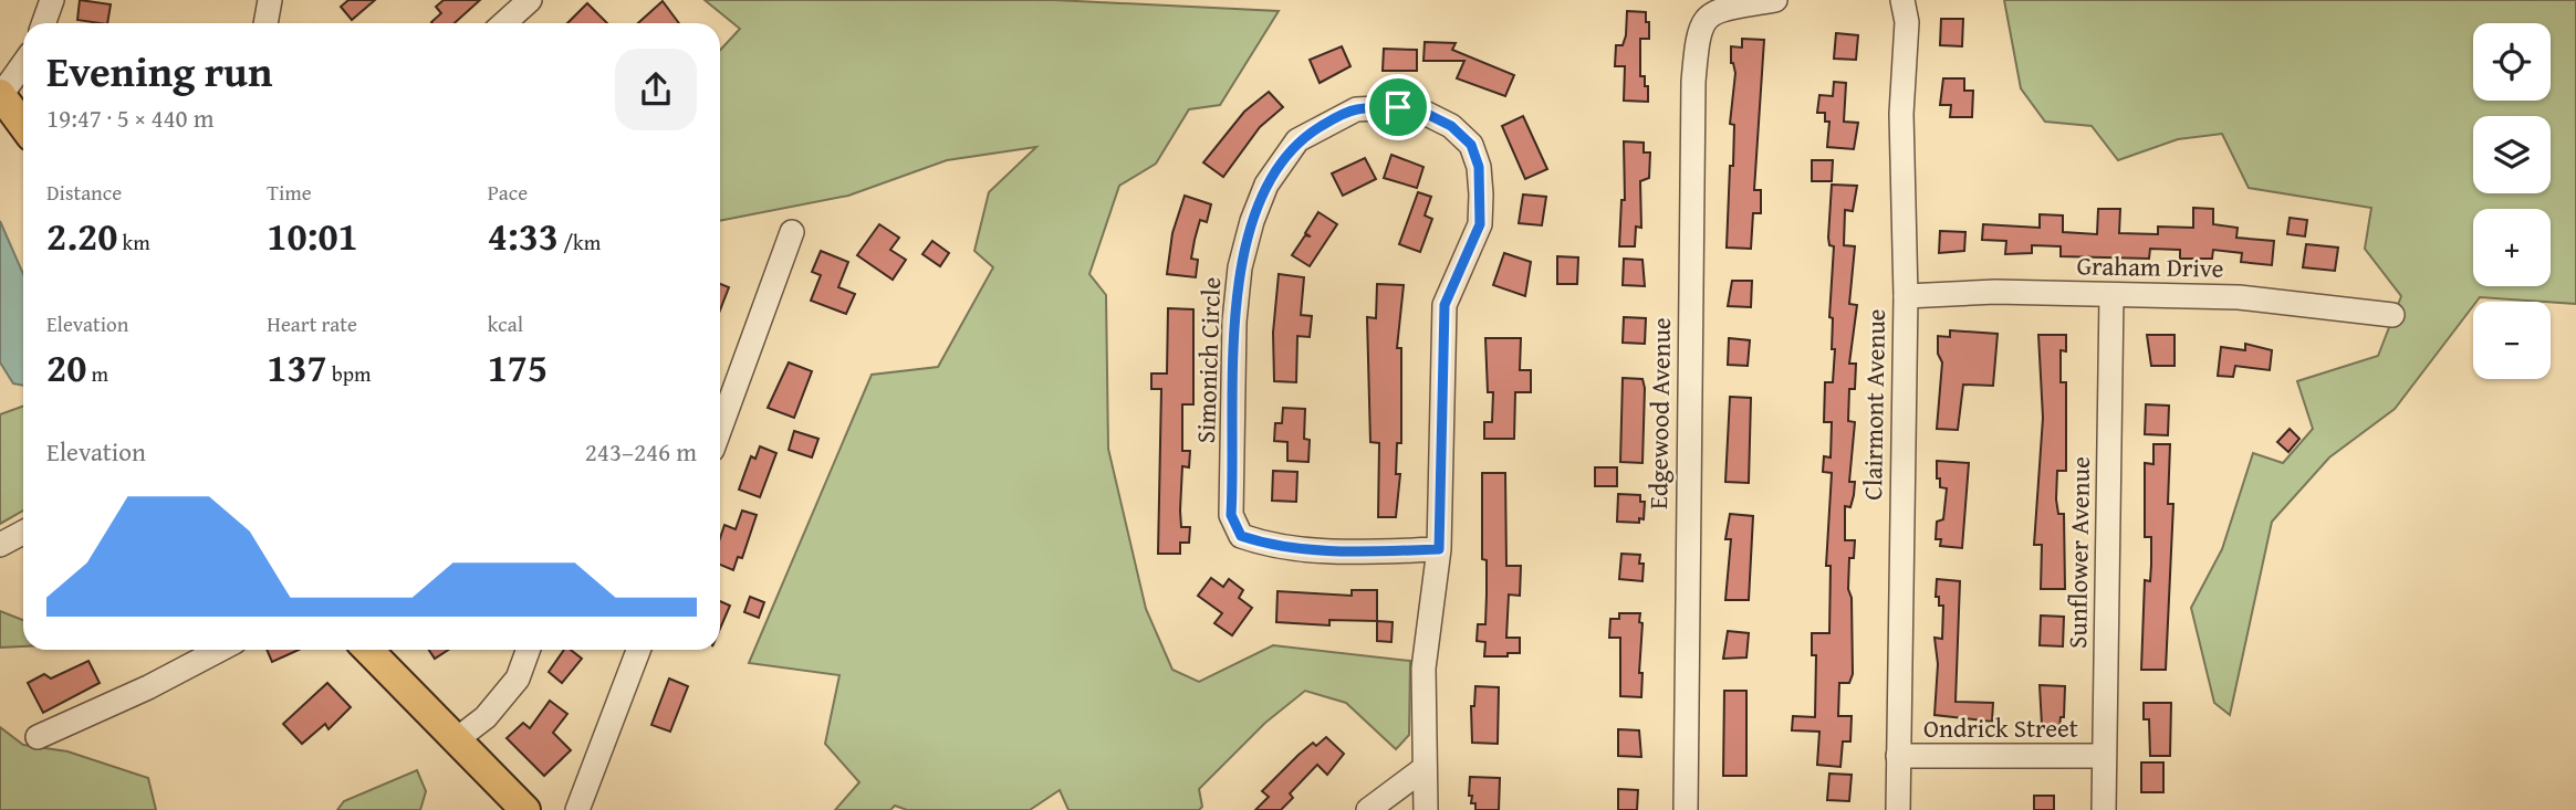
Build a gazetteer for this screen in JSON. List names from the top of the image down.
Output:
{
  "streets": {
    "street": [
      "Graham Drive",
      "Simonich Circle",
      "Clairmont Avenue",
      "Edgewood Avenue",
      "Sunflower Avenue",
      "Ondrick Street"
    ]
  },
  "crossings": [
    ["Graham Drive", "Clairmont Avenue"],
    ["Graham Drive", "Sunflower Avenue"],
    ["Clairmont Avenue", "Ondrick Street"],
    ["Sunflower Avenue", "Ondrick Street"]
  ],
  "page": {
    "map_buttons": ["+", "−"],
    "heading": ["Evening run", "19:47 · 5 × 440 m"],
    "stats": [
      ["Distance", "2.20 km"],
      ["Time", "10:01"],
      ["Pace", "4:33 /km"],
      ["Elevation", "20 m"],
      ["Heart rate", "137 bpm"],
      ["kcal", "175"]
    ],
    "chart": ["Elevation", "243–246 m"]
  }
}
